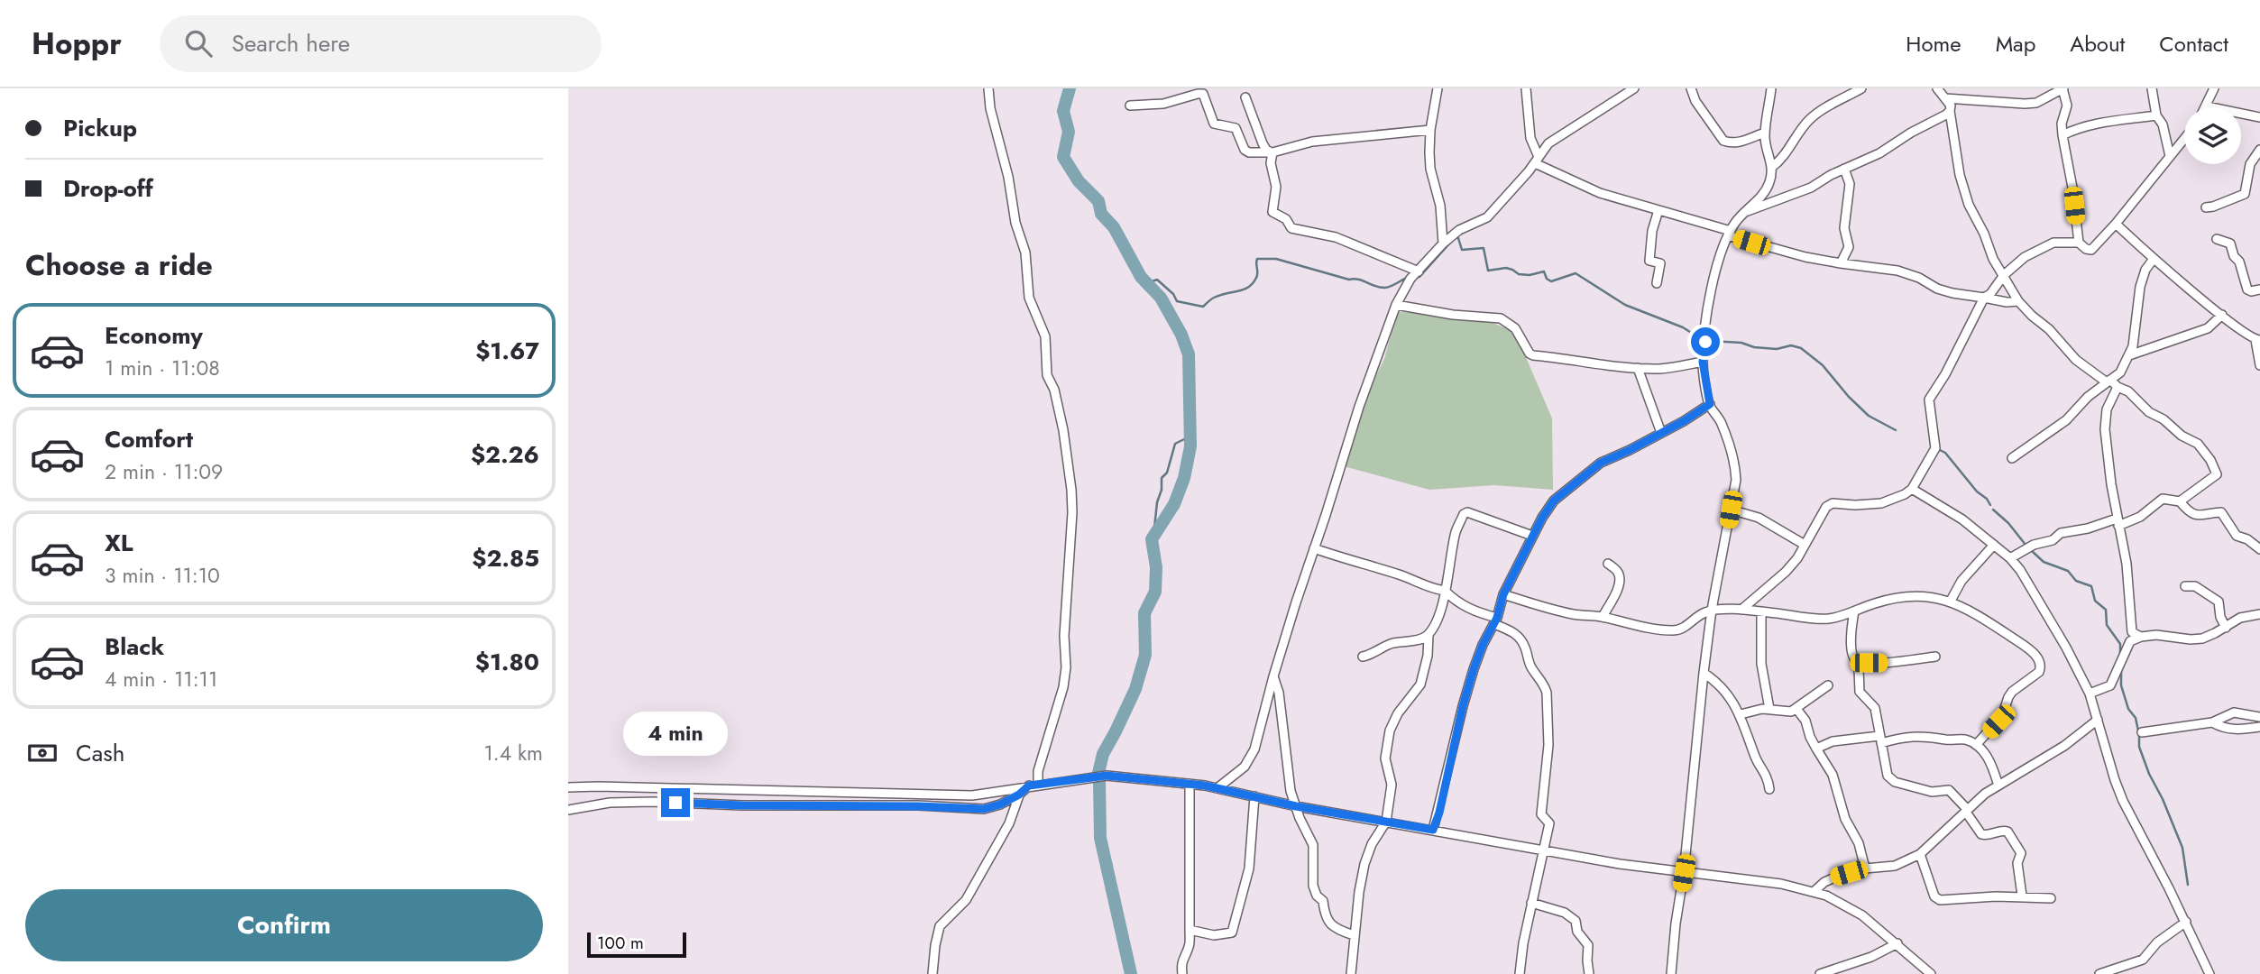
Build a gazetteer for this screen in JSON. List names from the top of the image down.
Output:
{
  "scale_bar": "100 m",
  "page": {
    "header": "Hoppr",
    "search": "Search here",
    "nav": [
      "Home",
      "Map",
      "About",
      "Contact"
    ],
    "banner": ["Pickup", "Drop-off"],
    "heading": "Choose a ride",
    "list": [
      {
        "name": "Economy",
        "note": "1 min · 11:08",
        "value": "$1.67"
      },
      {
        "name": "Comfort",
        "note": "2 min · 11:09",
        "value": "$2.26"
      },
      {
        "name": "XL",
        "note": "3 min · 11:10",
        "value": "$2.85"
      },
      {
        "name": "Black",
        "note": "4 min · 11:11",
        "value": "$1.80"
      }
    ],
    "bubble": "4 min",
    "pay": ["Cash", "1.4 km"],
    "buttons": "Confirm",
    "scale": "100 m"
  }
}
